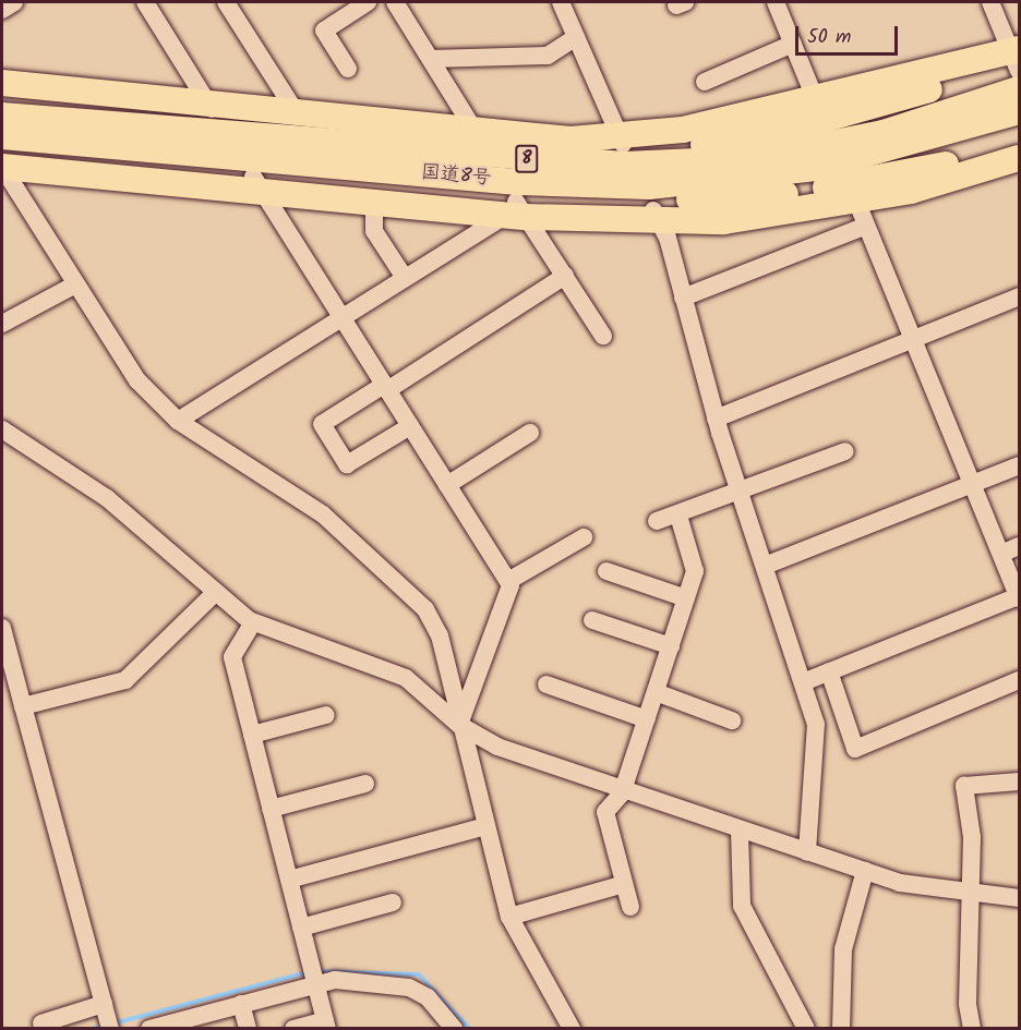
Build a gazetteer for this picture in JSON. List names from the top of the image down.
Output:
{
  "streets": {
    "highway": ["8", "国道8号"]
  },
  "crossings": [
    ["8", "国道8号"]
  ],
  "scale_bar": "50 m"
}
